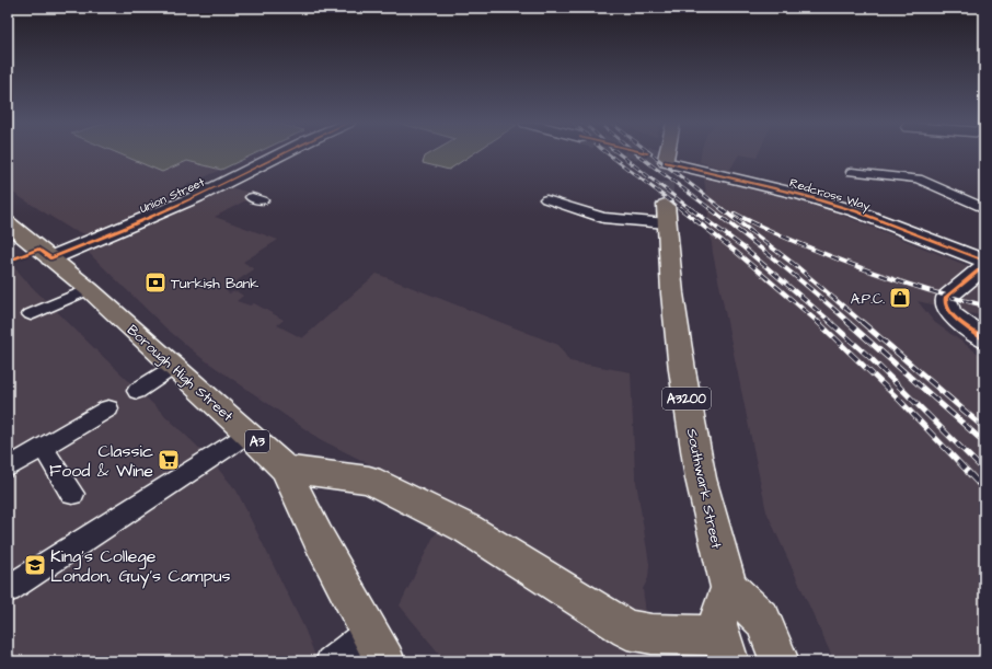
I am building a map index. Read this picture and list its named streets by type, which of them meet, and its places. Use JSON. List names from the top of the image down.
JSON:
{
  "streets": {
    "main road": [
      "Borough High Street",
      "A3200",
      "A3",
      "Southwark Street"
    ],
    "street": ["Redcross Way", "Union Street"]
  },
  "crossings": [
    ["Union Street", "Borough High Street"]
  ],
  "places": {
    "bank": ["Turkish Bank"],
    "shop": ["A.P.C."],
    "supermarket": ["Classic Food & Wine"],
    "school or university": ["King's College London, Guy's Campus"]
  }
}
